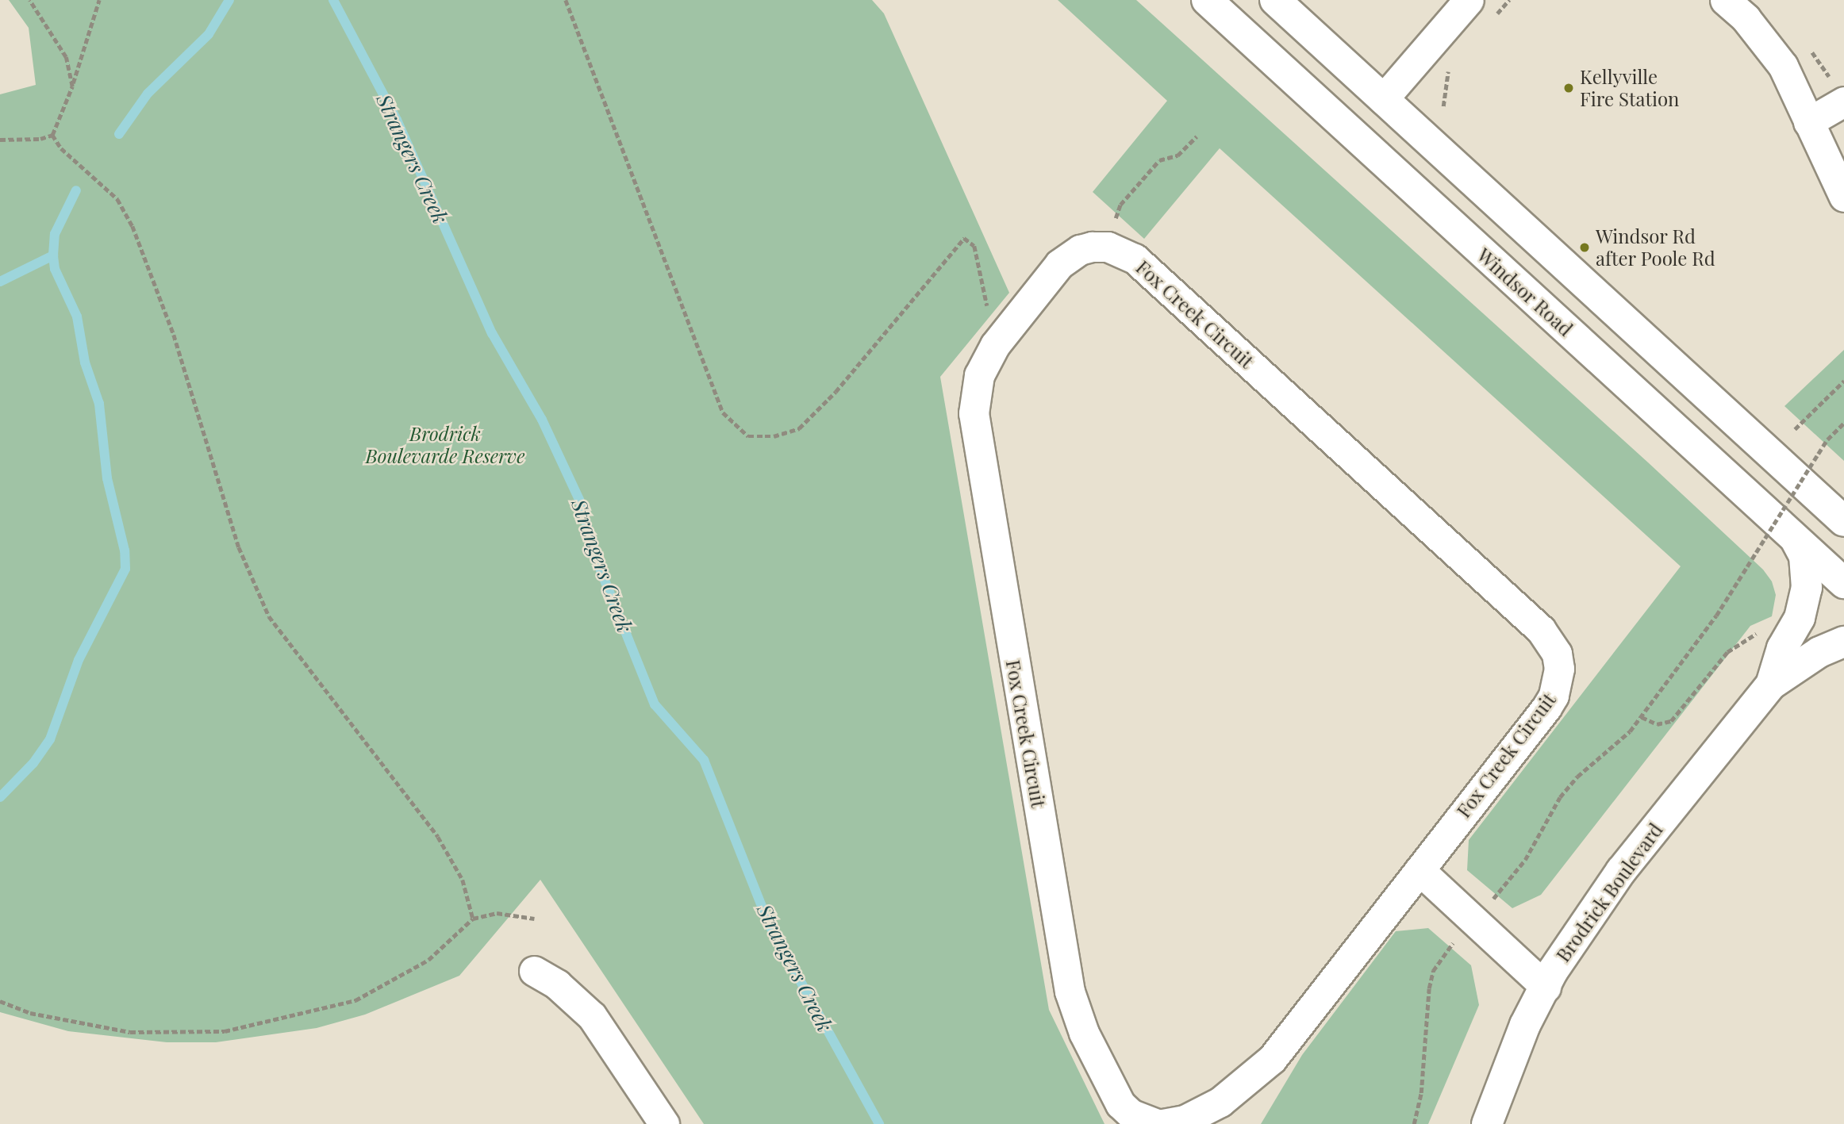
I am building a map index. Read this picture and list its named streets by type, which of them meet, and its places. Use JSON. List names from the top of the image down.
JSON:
{
  "streets": {
    "main road": ["Windsor Road", "Brodrick Boulevard"],
    "street": ["Fox Creek Circuit"]
  },
  "crossings": [
    ["Windsor Road", "Brodrick Boulevard"]
  ],
  "water": ["Strangers Creek"],
  "parks": ["Brodrick Boulevarde Reserve"],
  "places": ["Kellyville Fire Station", "Windsor Rd after Poole Rd"]
}
